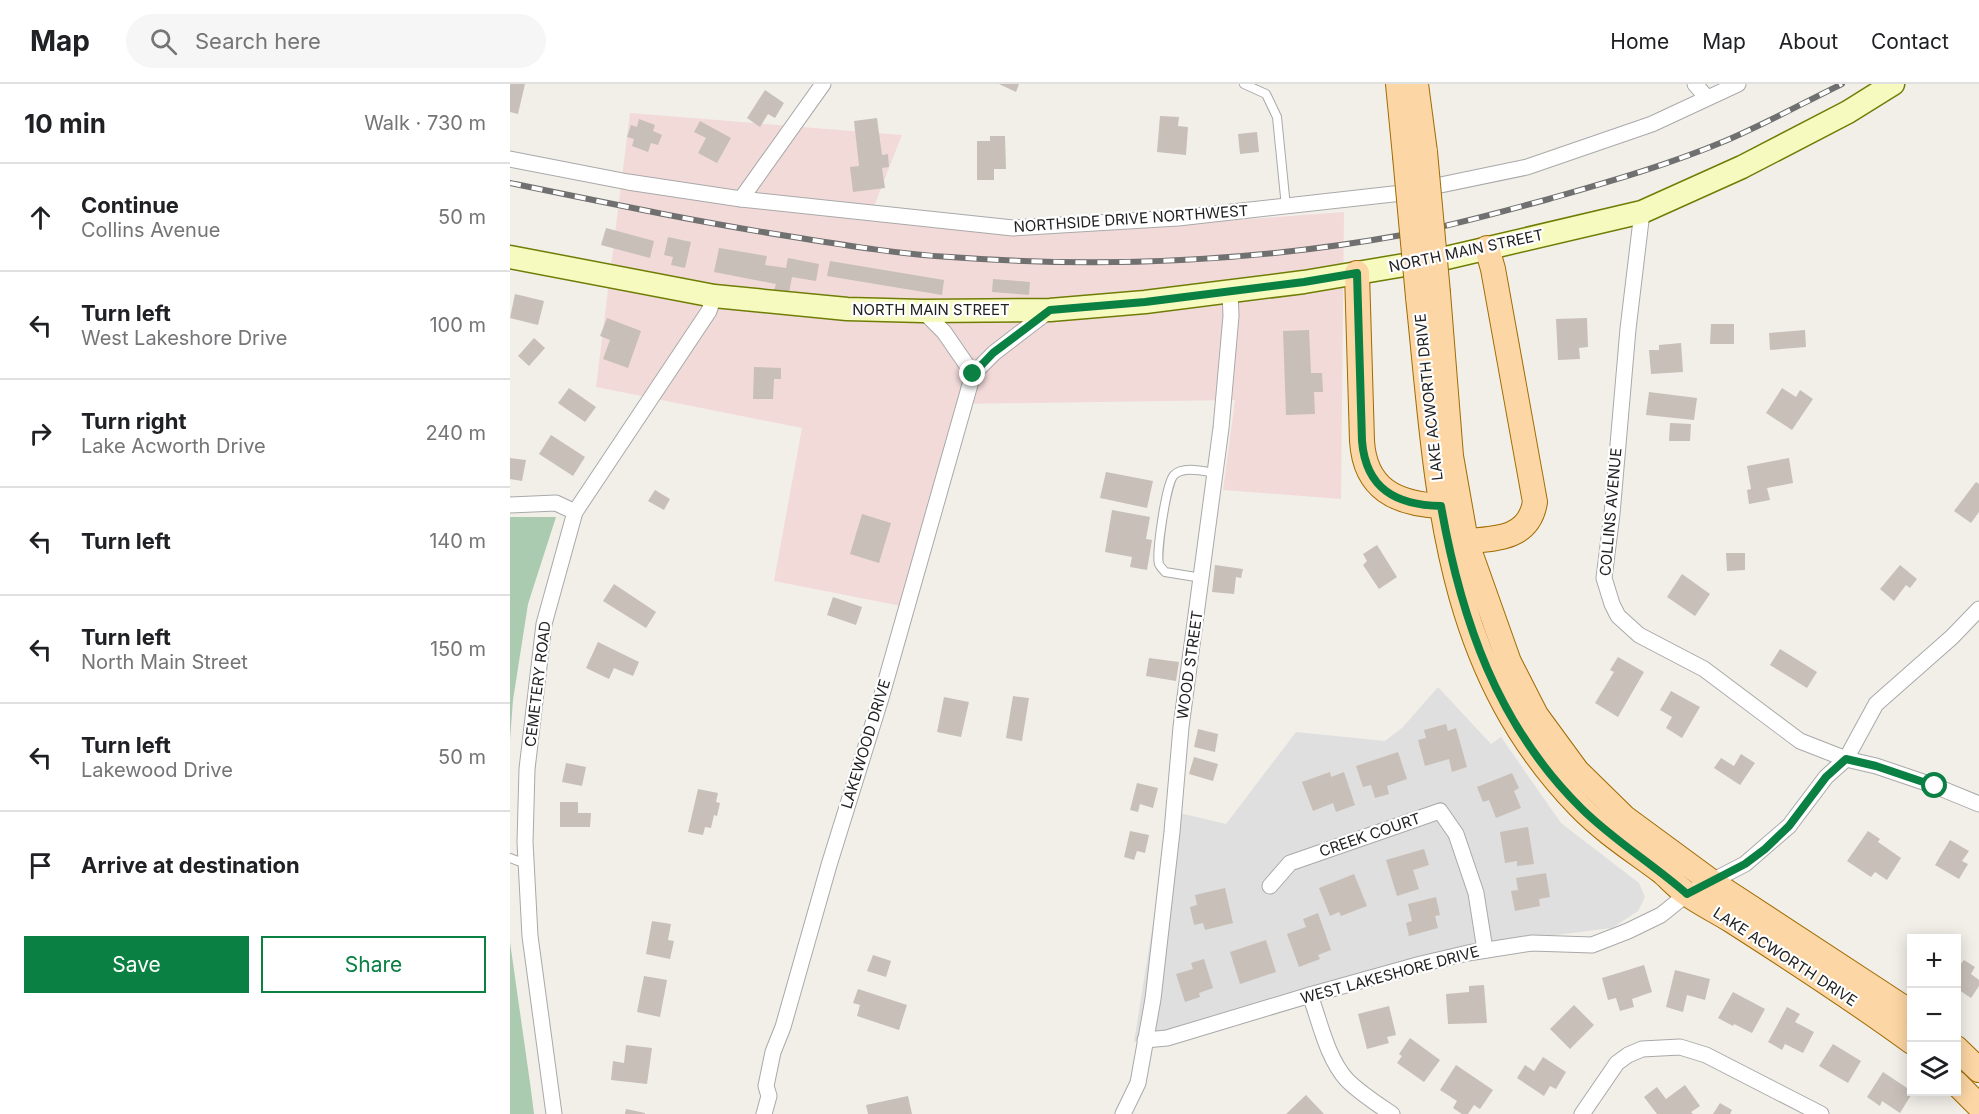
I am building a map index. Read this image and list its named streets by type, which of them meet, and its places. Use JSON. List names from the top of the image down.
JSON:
{
  "streets": {
    "main road": ["NORTH MAIN STREET", "LAKE ACWORTH DRIVE"],
    "street": [
      "NORTHSIDE DRIVE NORTHWEST",
      "COLLINS AVENUE",
      "WOOD STREET",
      "CEMETERY ROAD",
      "LAKEWOOD DRIVE",
      "CREEK COURT",
      "WEST LAKESHORE DRIVE"
    ]
  },
  "crossings": [
    ["NORTH MAIN STREET", "COLLINS AVENUE"],
    ["NORTH MAIN STREET", "WOOD STREET"],
    ["NORTH MAIN STREET", "CEMETERY ROAD"],
    ["NORTH MAIN STREET", "LAKEWOOD DRIVE"],
    ["LAKE ACWORTH DRIVE", "WEST LAKESHORE DRIVE"],
    ["COLLINS AVENUE", "WEST LAKESHORE DRIVE"],
    ["WOOD STREET", "WEST LAKESHORE DRIVE"],
    ["CREEK COURT", "WEST LAKESHORE DRIVE"]
  ],
  "page": {
    "header": "Map",
    "search": "Search here",
    "nav": [
      "Home",
      "Map",
      "About",
      "Contact"
    ],
    "heading": ["10 min", "Walk · 730 m"],
    "list": [
      ["Continue", "Collins Avenue", "50 m"],
      ["Turn left", "West Lakeshore Drive", "100 m"],
      ["Turn right", "Lake Acworth Drive", "240 m"],
      ["Turn left", "140 m"],
      ["Turn left", "North Main Street", "150 m"],
      ["Turn left", "Lakewood Drive", "50 m"],
      "Arrive at destination"
    ],
    "buttons": ["Save", "Share"],
    "map_buttons": ["+", "−"]
  }
}
